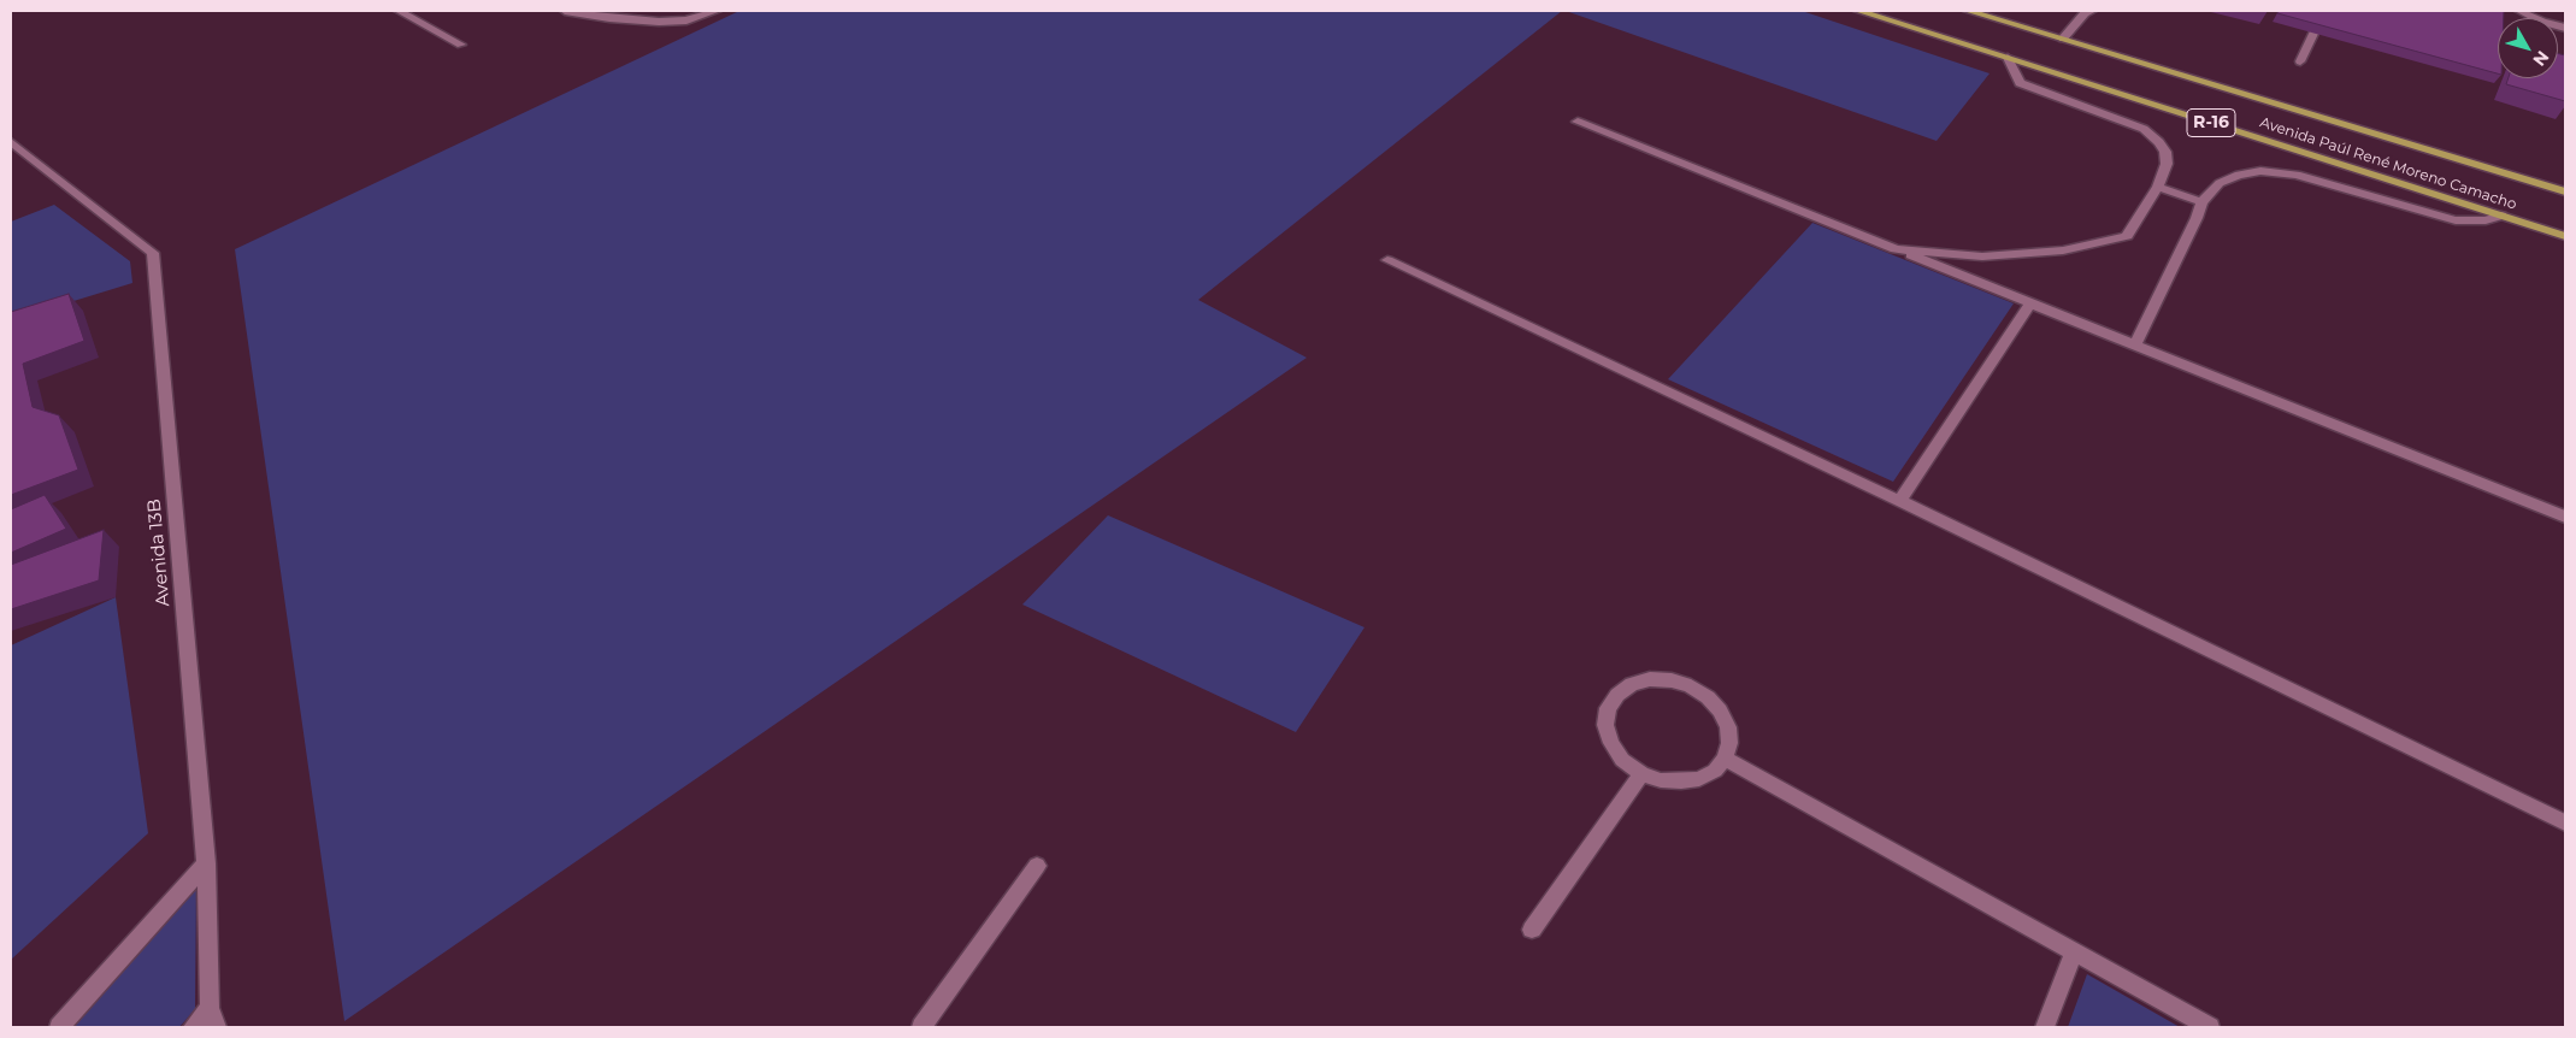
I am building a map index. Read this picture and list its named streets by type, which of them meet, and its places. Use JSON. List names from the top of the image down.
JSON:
{
  "streets": {
    "main road": ["R-16", "Avenida Paúl René Moreno Camacho"],
    "street": ["Avenida 13B"]
  },
  "north": "bottom right"
}
